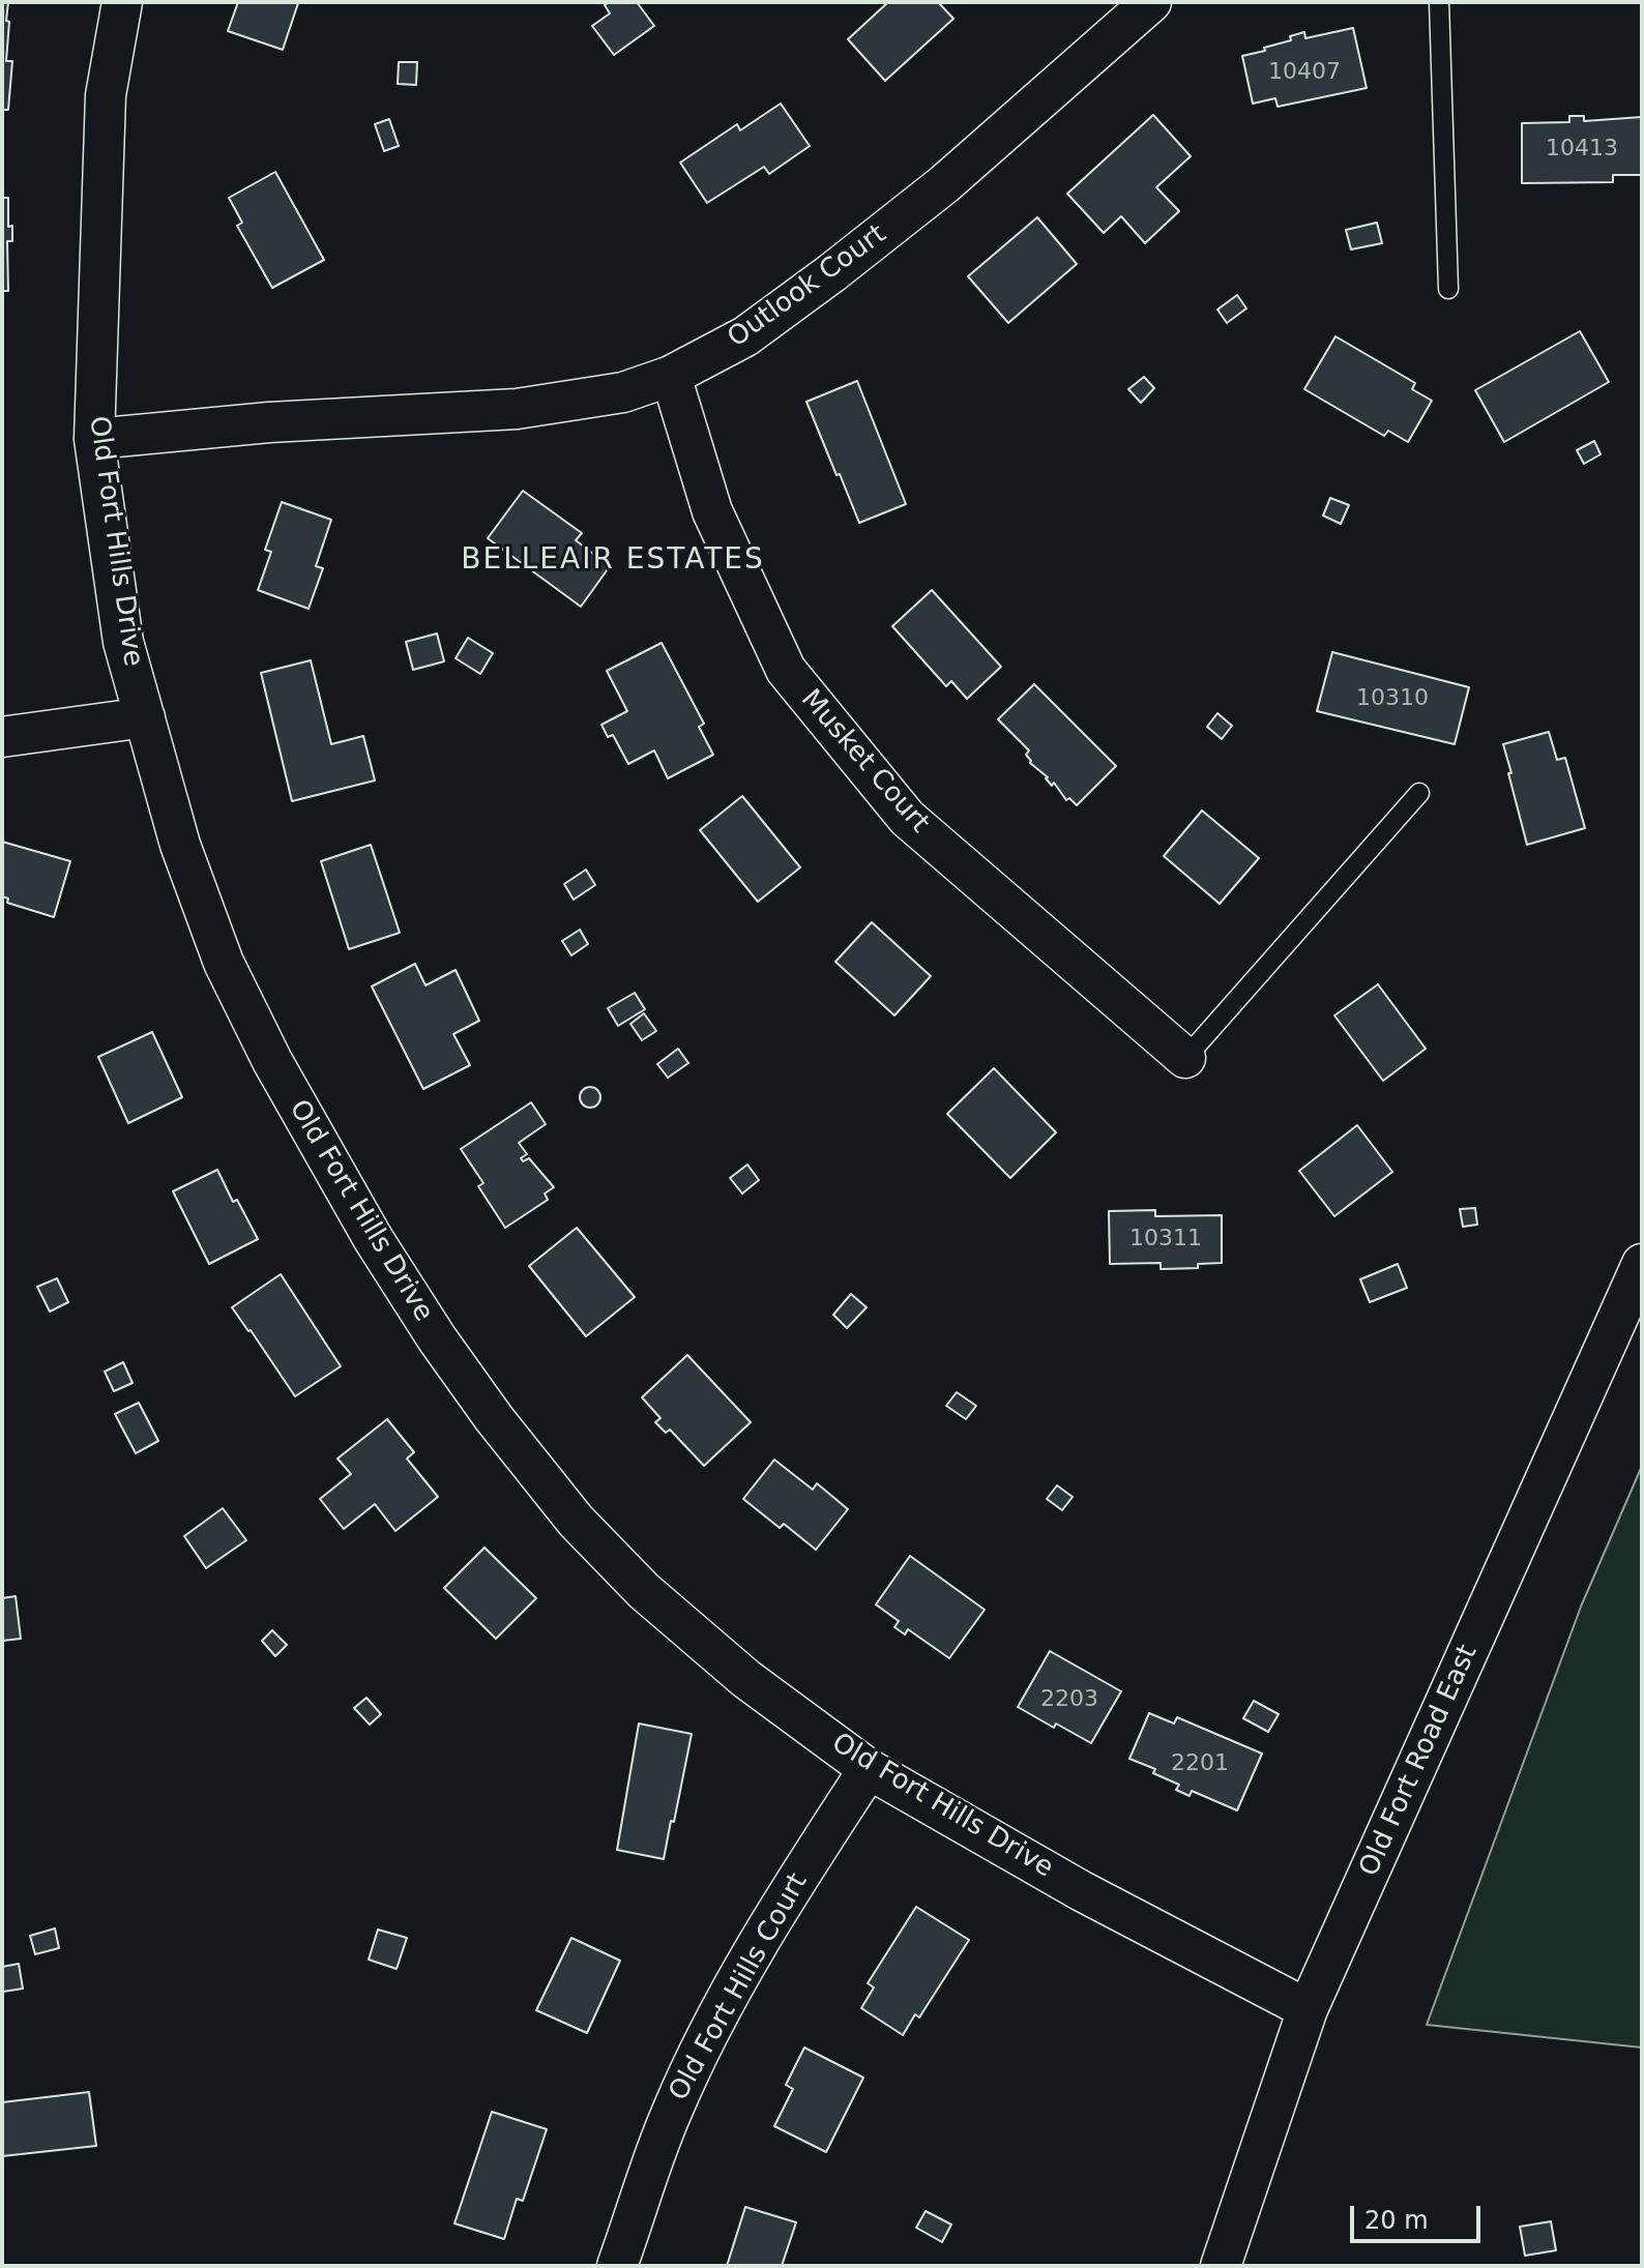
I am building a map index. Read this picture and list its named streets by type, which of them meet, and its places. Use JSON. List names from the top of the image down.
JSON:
{
  "streets": {
    "street": [
      "Outlook Court",
      "Old Fort Hills Drive",
      "Musket Court",
      "Old Fort Road East",
      "Old Fort Hills Court"
    ]
  },
  "crossings": [
    ["Outlook Court", "Old Fort Hills Drive"],
    ["Outlook Court", "Musket Court"],
    ["Old Fort Hills Drive", "Old Fort Road East"],
    ["Old Fort Hills Drive", "Old Fort Hills Court"]
  ],
  "districts": ["BELLEAIR ESTATES"],
  "house_numbers": [
    "10407",
    "10413",
    "10310",
    "10311",
    "2203",
    "2201"
  ],
  "scale_bar": "20 m"
}
